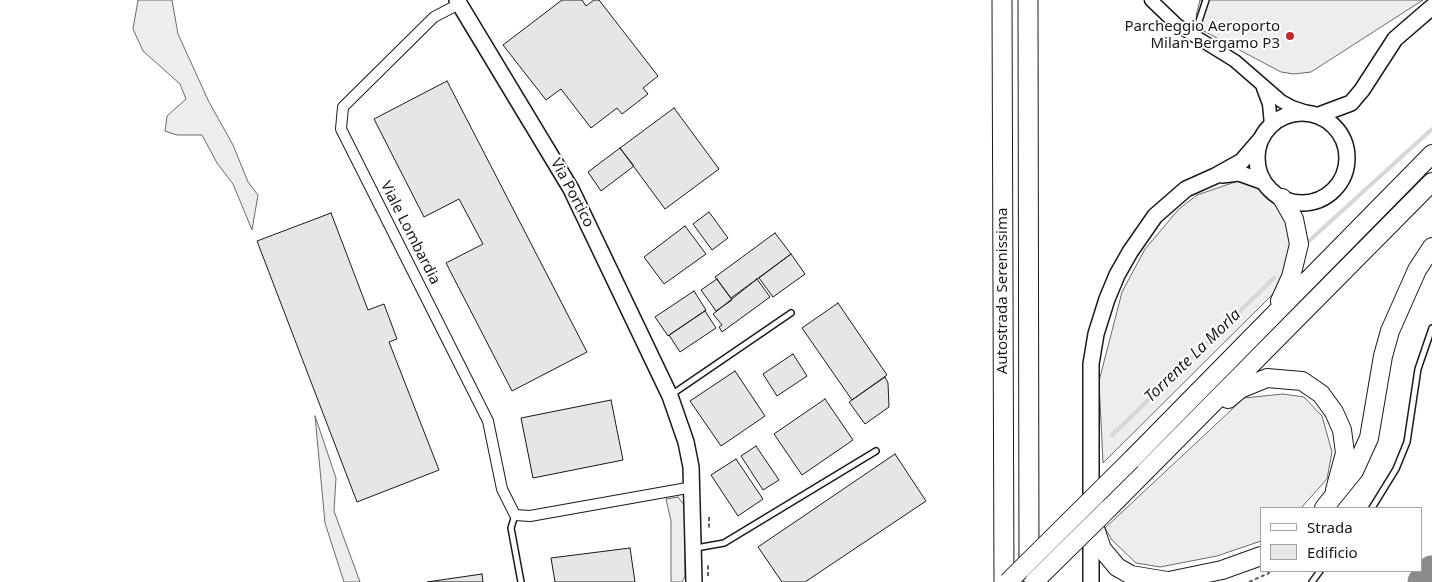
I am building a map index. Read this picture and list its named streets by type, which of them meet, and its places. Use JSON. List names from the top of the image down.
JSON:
{
  "streets": {
    "highway": ["Autostrada Serenissima"],
    "main road": ["Via Portico"],
    "street": ["Viale Lombardia"]
  },
  "crossings": [
    ["Via Portico", "Viale Lombardia"]
  ],
  "water": ["Torrente La Morla"],
  "places": ["Parcheggio Aeroporto Milan Bergamo P3"],
  "legend": ["Strada", "Edificio"]
}
